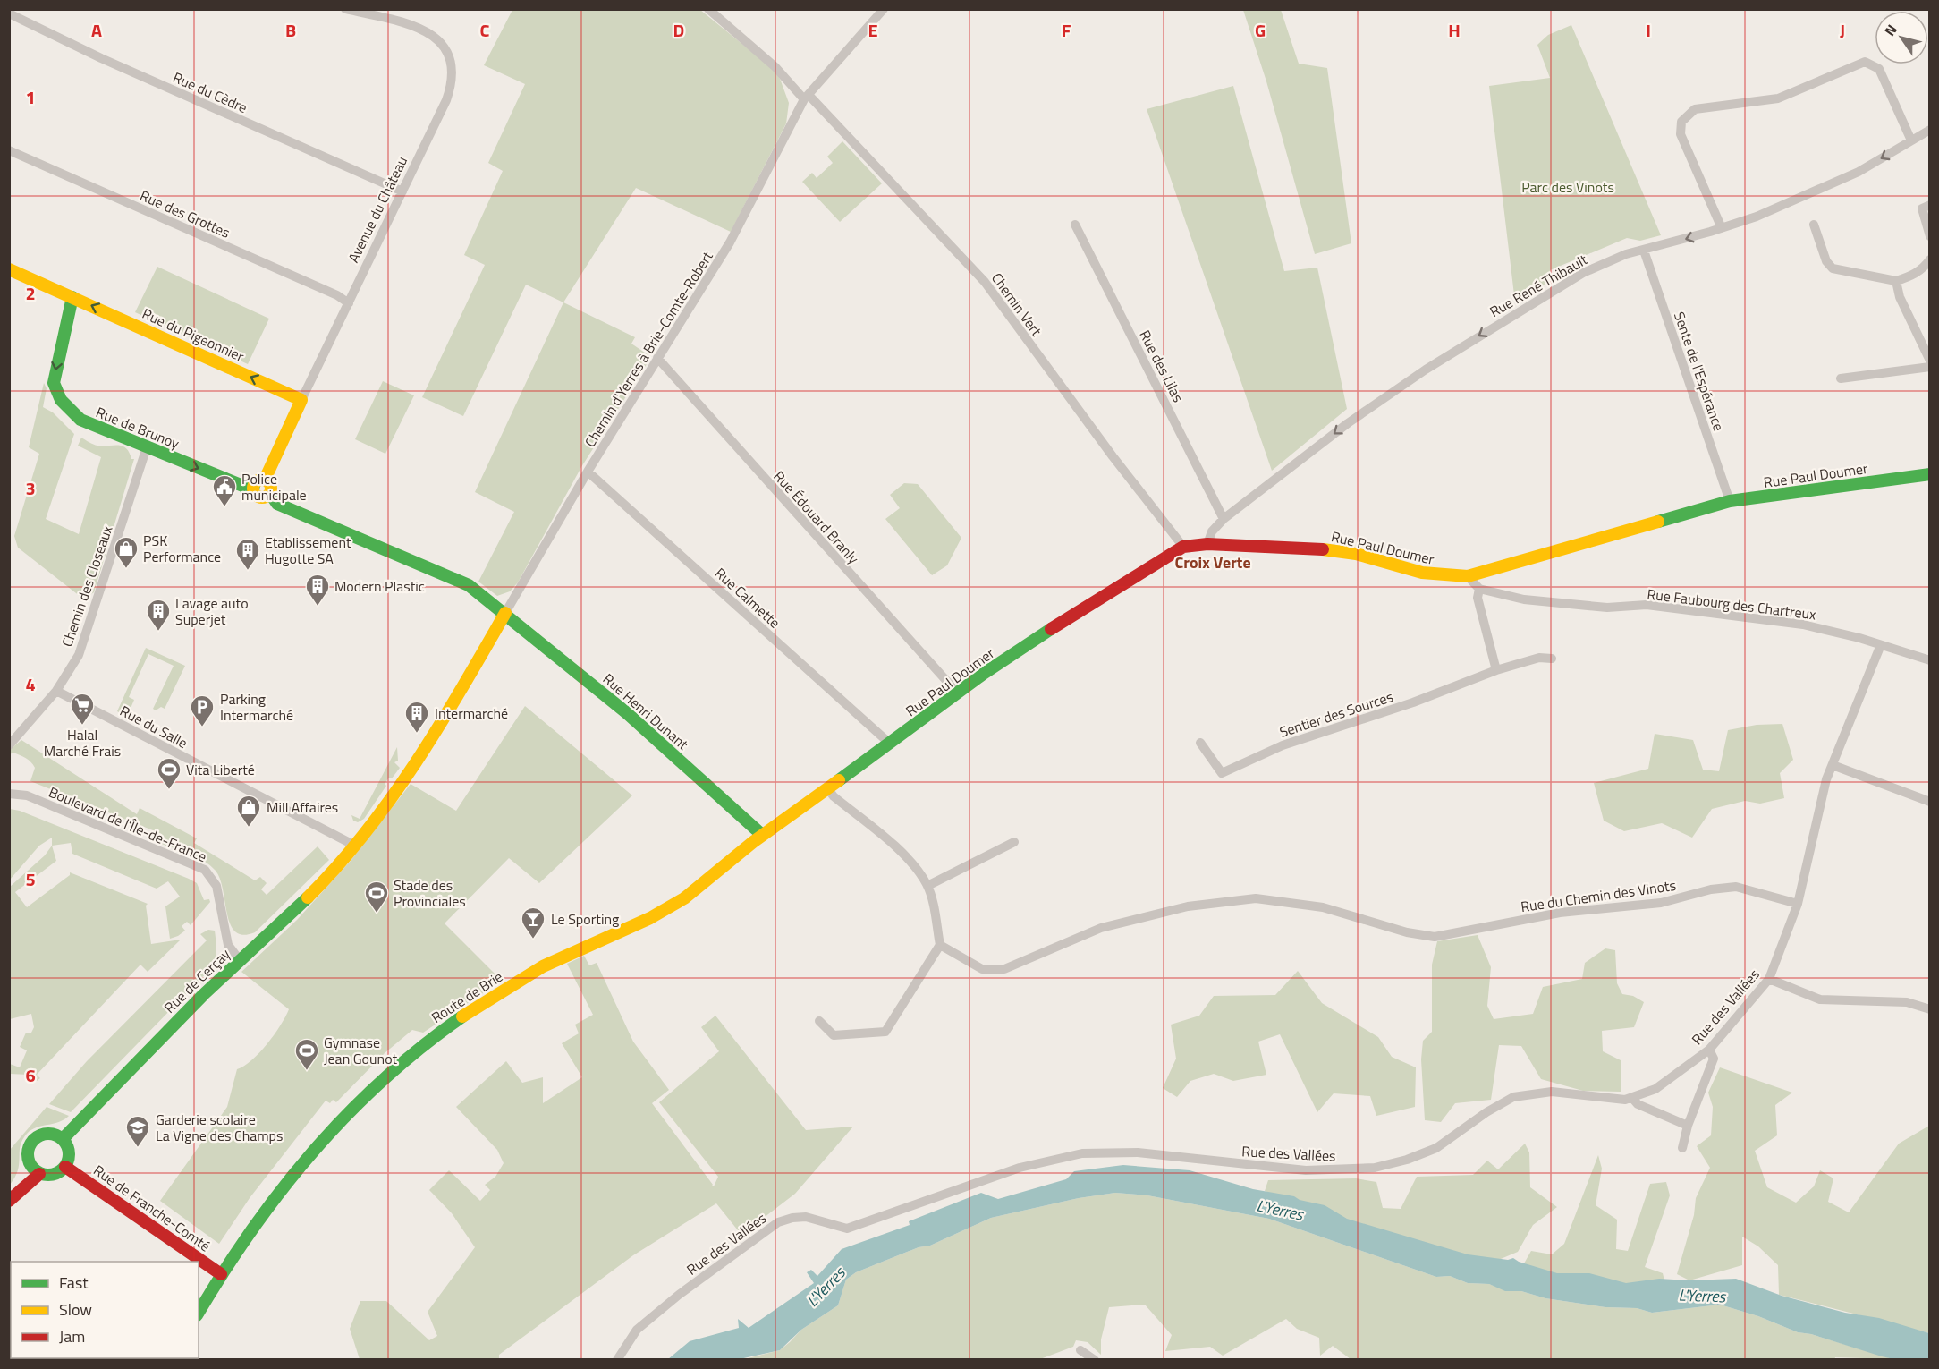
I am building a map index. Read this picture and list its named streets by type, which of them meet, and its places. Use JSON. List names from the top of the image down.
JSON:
{
  "streets": {
    "street": [
      "Rue du Cèdre",
      "Avenue du Château",
      "Rue des Grottes",
      "Rue René Thibault",
      "Chemin Vert",
      "Rue du Pigeonnier",
      "Chemin d'Yerres à Brie-Comte-Robert",
      "Rue des Lilas",
      "Sente de l'Espérance",
      "Rue de Brunoy",
      "Rue Paul Doumer",
      "Rue Édouard Branly",
      "Chemin des Closeaux",
      "Rue Calmette",
      "Rue Faubourg des Chartreux",
      "Rue Henri Dunant",
      "Sentier des Sources",
      "Rue du Salle",
      "Boulevard de l'Île-de-France",
      "Rue du Chemin des Vinots",
      "Rue de Cerçay",
      "Route de Brie",
      "Rue des Vallées",
      "Rue de Franche-Comté"
    ]
  },
  "crossings": [
    ["Rue du Cèdre", "Avenue du Château"],
    ["Avenue du Château", "Rue des Grottes"],
    ["Avenue du Château", "Rue du Pigeonnier"],
    ["Avenue du Château", "Rue de Brunoy"],
    ["Rue René Thibault", "Rue des Lilas"],
    ["Rue René Thibault", "Sente de l'Espérance"],
    ["Rue René Thibault", "Rue Paul Doumer"],
    ["Chemin Vert", "Chemin d'Yerres à Brie-Comte-Robert"],
    ["Chemin Vert", "Rue Paul Doumer"],
    ["Rue du Pigeonnier", "Rue de Brunoy"],
    ["Chemin d'Yerres à Brie-Comte-Robert", "Rue de Brunoy"],
    ["Chemin d'Yerres à Brie-Comte-Robert", "Rue Édouard Branly"],
    ["Chemin d'Yerres à Brie-Comte-Robert", "Rue Calmette"],
    ["Chemin d'Yerres à Brie-Comte-Robert", "Rue Henri Dunant"],
    ["Chemin d'Yerres à Brie-Comte-Robert", "Rue de Cerçay"],
    ["Sente de l'Espérance", "Rue Paul Doumer"],
    ["Rue de Brunoy", "Chemin des Closeaux"],
    ["Rue de Brunoy", "Rue Henri Dunant"],
    ["Rue de Brunoy", "Rue de Cerçay"],
    ["Rue Paul Doumer", "Rue Édouard Branly"],
    ["Rue Paul Doumer", "Rue Calmette"],
    ["Rue Paul Doumer", "Route de Brie"],
    ["Chemin des Closeaux", "Rue du Salle"],
    ["Rue Faubourg des Chartreux", "Rue des Vallées"],
    ["Rue Henri Dunant", "Rue de Cerçay"],
    ["Rue Henri Dunant", "Route de Brie"],
    ["Rue du Salle", "Rue de Cerçay"],
    ["Boulevard de l'Île-de-France", "Rue de Cerçay"],
    ["Rue du Chemin des Vinots", "Rue des Vallées"],
    ["Rue de Cerçay", "Rue de Franche-Comté"],
    ["Route de Brie", "Rue de Franche-Comté"]
  ],
  "one_way": ["Rue René Thibault", "Rue du Pigeonnier", "Rue de Brunoy"],
  "districts": ["Croix Verte"],
  "water": ["L'Yerres"],
  "parks": ["Parc des Vinots"],
  "places": {
    "public building": ["Police municipale"],
    "shop": ["PSK Performance", "Mill Affaires"],
    "building": [
      "Etablissement Hugotte SA",
      "Modern Plastic",
      "Lavage auto Superjet",
      "Intermarché"
    ],
    "supermarket": ["Halal Marché Frais"],
    "parking": ["Parking Intermarché"],
    "sports": ["Vita Liberté", "Stade des Provinciales", "Gymnase Jean Gounot"],
    "bar": ["Le Sporting"],
    "school or university": ["Garderie scolaire La Vigne des Champs"]
  },
  "legend": ["Fast", "Slow", "Jam"],
  "north": "top left",
  "grid": {
    "columns": [
      "A",
      "B",
      "C",
      "D",
      "E",
      "F",
      "G",
      "H",
      "I",
      "J"
    ],
    "rows": [
      "1",
      "2",
      "3",
      "4",
      "5",
      "6"
    ]
  }
}
